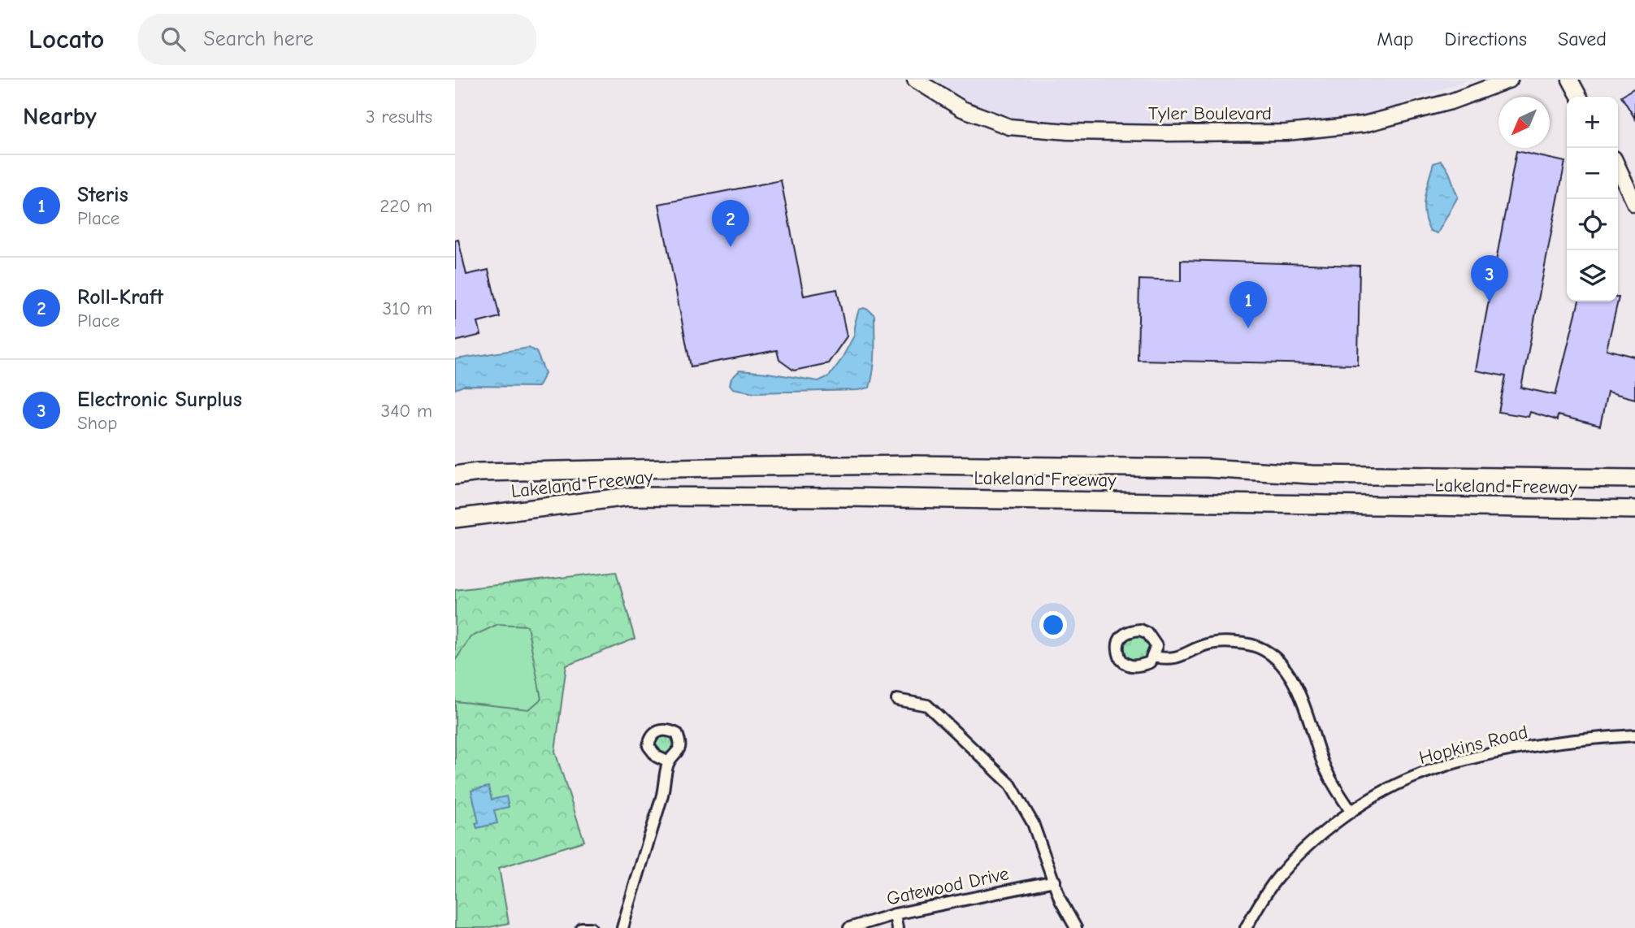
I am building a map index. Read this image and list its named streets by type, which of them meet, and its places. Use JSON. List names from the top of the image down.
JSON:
{
  "streets": {
    "highway": ["Lakeland Freeway"],
    "street": ["Tyler Boulevard", "Hopkins Road", "Gatewood Drive"]
  },
  "north": "bottom left",
  "page": {
    "header": "Locato",
    "search": "Search here",
    "nav": ["Map", "Directions", "Saved"],
    "heading": ["Nearby", "3 results"],
    "map_buttons": ["+", "−"],
    "list": [
      {
        "mark": "1",
        "name": "Steris",
        "note": "Place",
        "value": "220 m"
      },
      {
        "mark": "2",
        "name": "Roll-Kraft",
        "note": "Place",
        "value": "310 m"
      },
      {
        "mark": "3",
        "name": "Electronic Surplus",
        "note": "Shop",
        "value": "340 m"
      }
    ],
    "pins": ["2", "3", "1"]
  }
}
